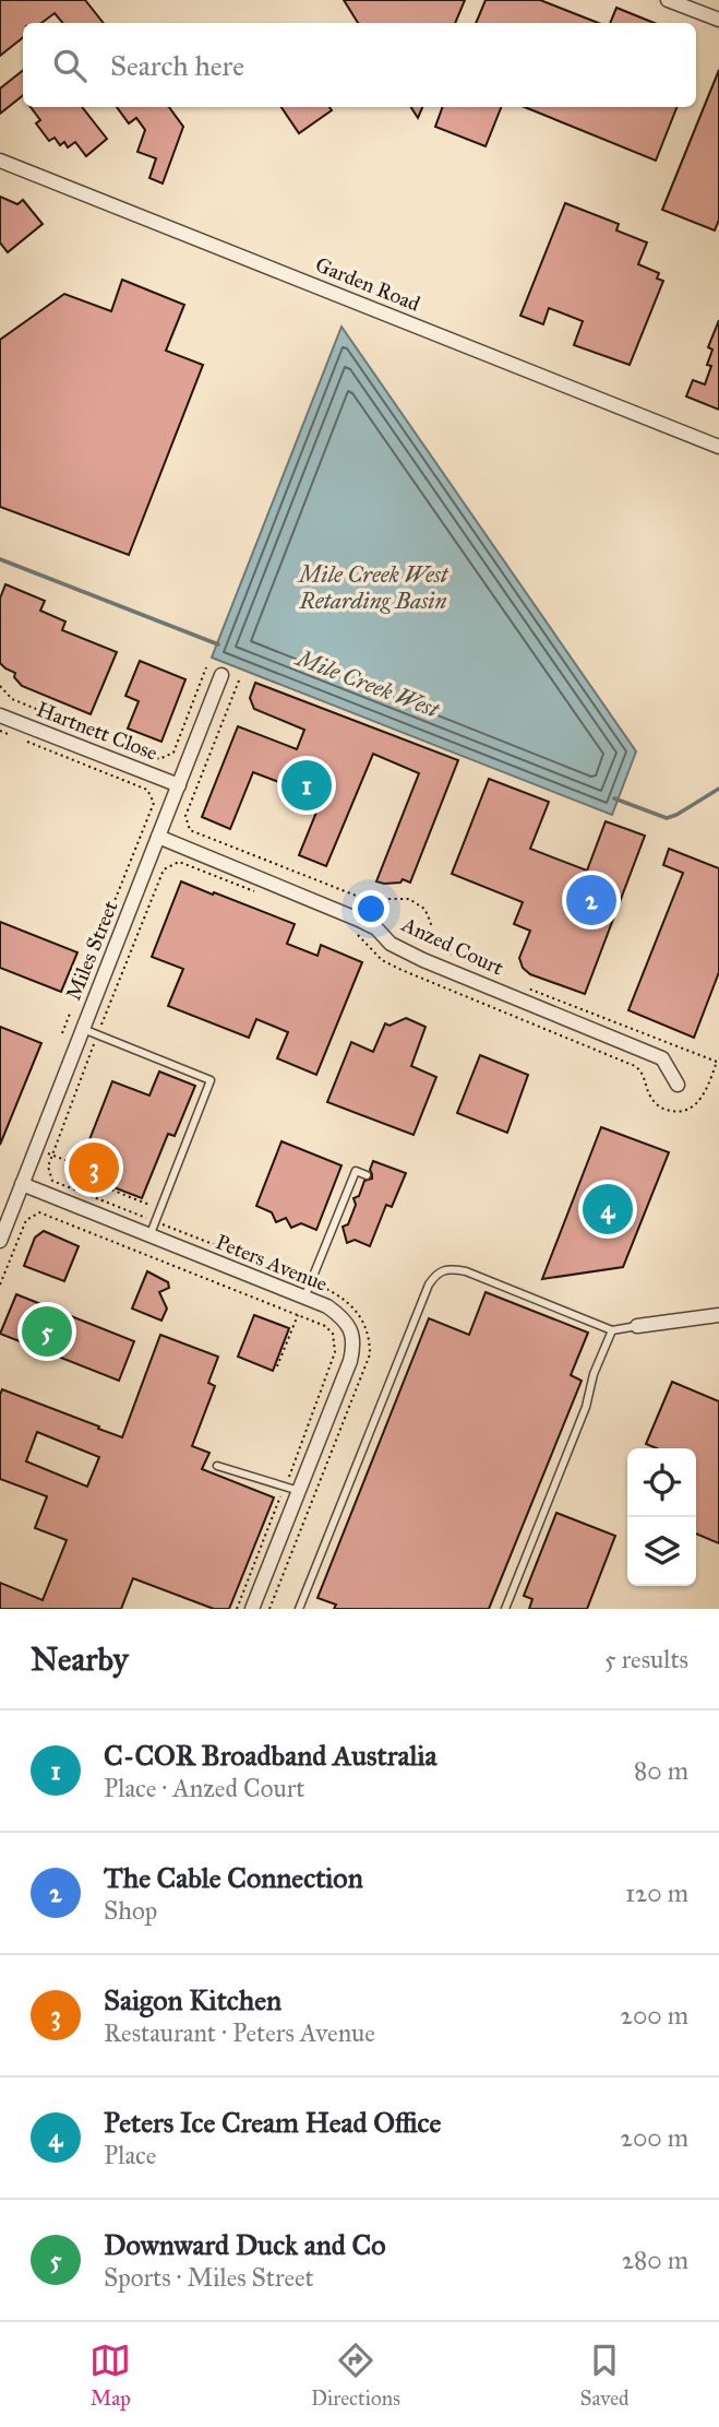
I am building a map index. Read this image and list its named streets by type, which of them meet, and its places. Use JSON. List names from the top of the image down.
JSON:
{
  "streets": {
    "street": [
      "Garden Road",
      "Hartnett Close",
      "Anzed Court",
      "Miles Street",
      "Peters Avenue"
    ]
  },
  "crossings": [
    ["Hartnett Close", "Miles Street"],
    ["Anzed Court", "Miles Street"],
    ["Miles Street", "Peters Avenue"]
  ],
  "water": ["Mile Creek West Retarding Basin", "Mile Creek West"],
  "page": {
    "search": "Search here",
    "pins": [
      "1",
      "2",
      "3",
      "4",
      "5"
    ],
    "heading": ["Nearby", "5 results"],
    "list": [
      {
        "mark": "1",
        "name": "C-COR Broadband Australia",
        "note": "Place · Anzed Court",
        "value": "80 m"
      },
      {
        "mark": "2",
        "name": "The Cable Connection",
        "note": "Shop",
        "value": "120 m"
      },
      {
        "mark": "3",
        "name": "Saigon Kitchen",
        "note": "Restaurant · Peters Avenue",
        "value": "200 m"
      },
      {
        "mark": "4",
        "name": "Peters Ice Cream Head Office",
        "note": "Place",
        "value": "200 m"
      },
      {
        "mark": "5",
        "name": "Downward Duck and Co",
        "note": "Sports · Miles Street",
        "value": "280 m"
      }
    ],
    "nav": ["Map", "Directions", "Saved"]
  }
}
